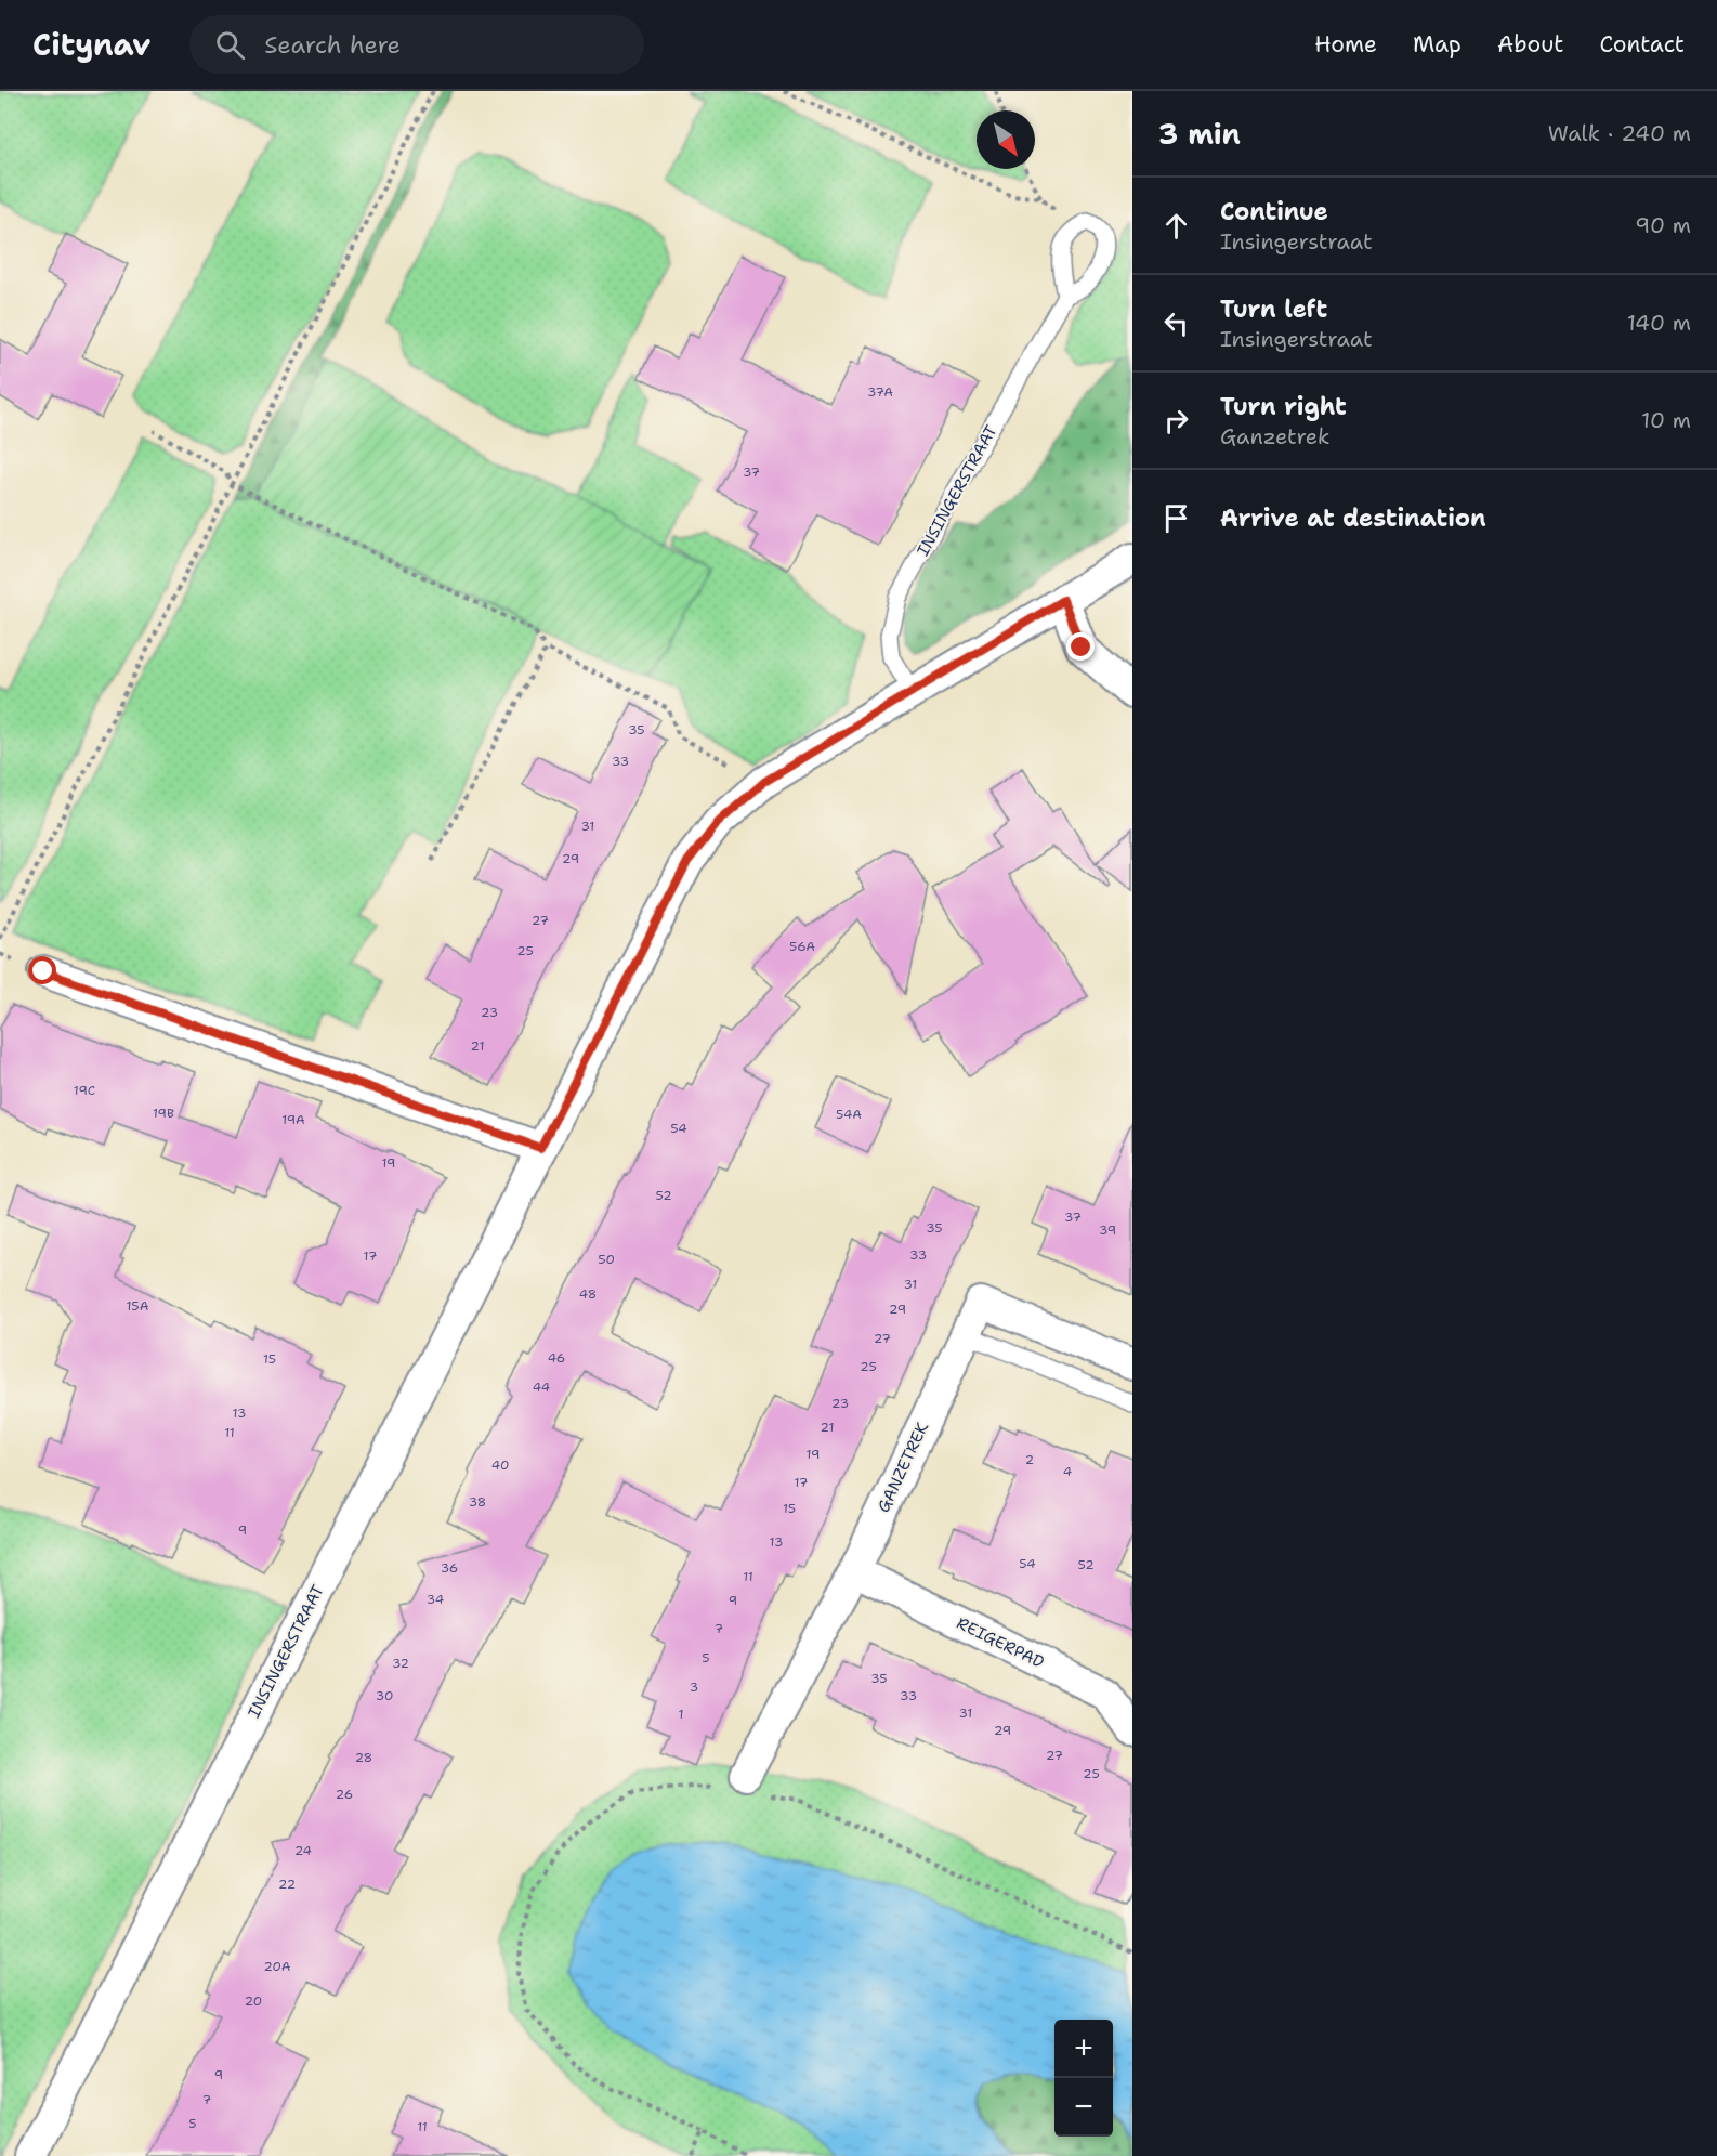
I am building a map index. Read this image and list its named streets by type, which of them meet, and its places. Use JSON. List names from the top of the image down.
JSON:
{
  "streets": {
    "street": ["INSINGERSTRAAT", "GANZETREK", "REIGERPAD"]
  },
  "crossings": [
    ["GANZETREK", "REIGERPAD"]
  ],
  "house_numbers": [
    "37A",
    "37",
    "35",
    "33",
    "31",
    "29",
    "27",
    "56A",
    "25",
    "23",
    "21",
    "19C",
    "19B",
    "54A",
    "19A",
    "54",
    "19",
    "52",
    "37",
    "35",
    "39",
    "33",
    "17",
    "50",
    "31",
    "48",
    "15A",
    "29",
    "27",
    "46",
    "15",
    "25",
    "44",
    "23",
    "13",
    "21",
    "11",
    "19",
    "2",
    "40",
    "4",
    "17",
    "38",
    "15",
    "9",
    "13",
    "54",
    "52",
    "36",
    "11",
    "34",
    "9",
    "7",
    "5",
    "32",
    "35",
    "3",
    "30",
    "33",
    "31",
    "1",
    "29",
    "27",
    "28",
    "25",
    "26",
    "24",
    "22",
    "20A",
    "20",
    "9",
    "7",
    "5",
    "11"
  ],
  "north": "bottom right",
  "page": {
    "header": "Citynav",
    "search": "Search here",
    "nav": [
      "Home",
      "Map",
      "About",
      "Contact"
    ],
    "heading": ["3 min", "Walk · 240 m"],
    "list": [
      ["Continue", "Insingerstraat", "90 m"],
      ["Turn left", "Insingerstraat", "140 m"],
      ["Turn right", "Ganzetrek", "10 m"],
      "Arrive at destination"
    ],
    "map_buttons": ["+", "−"]
  }
}
